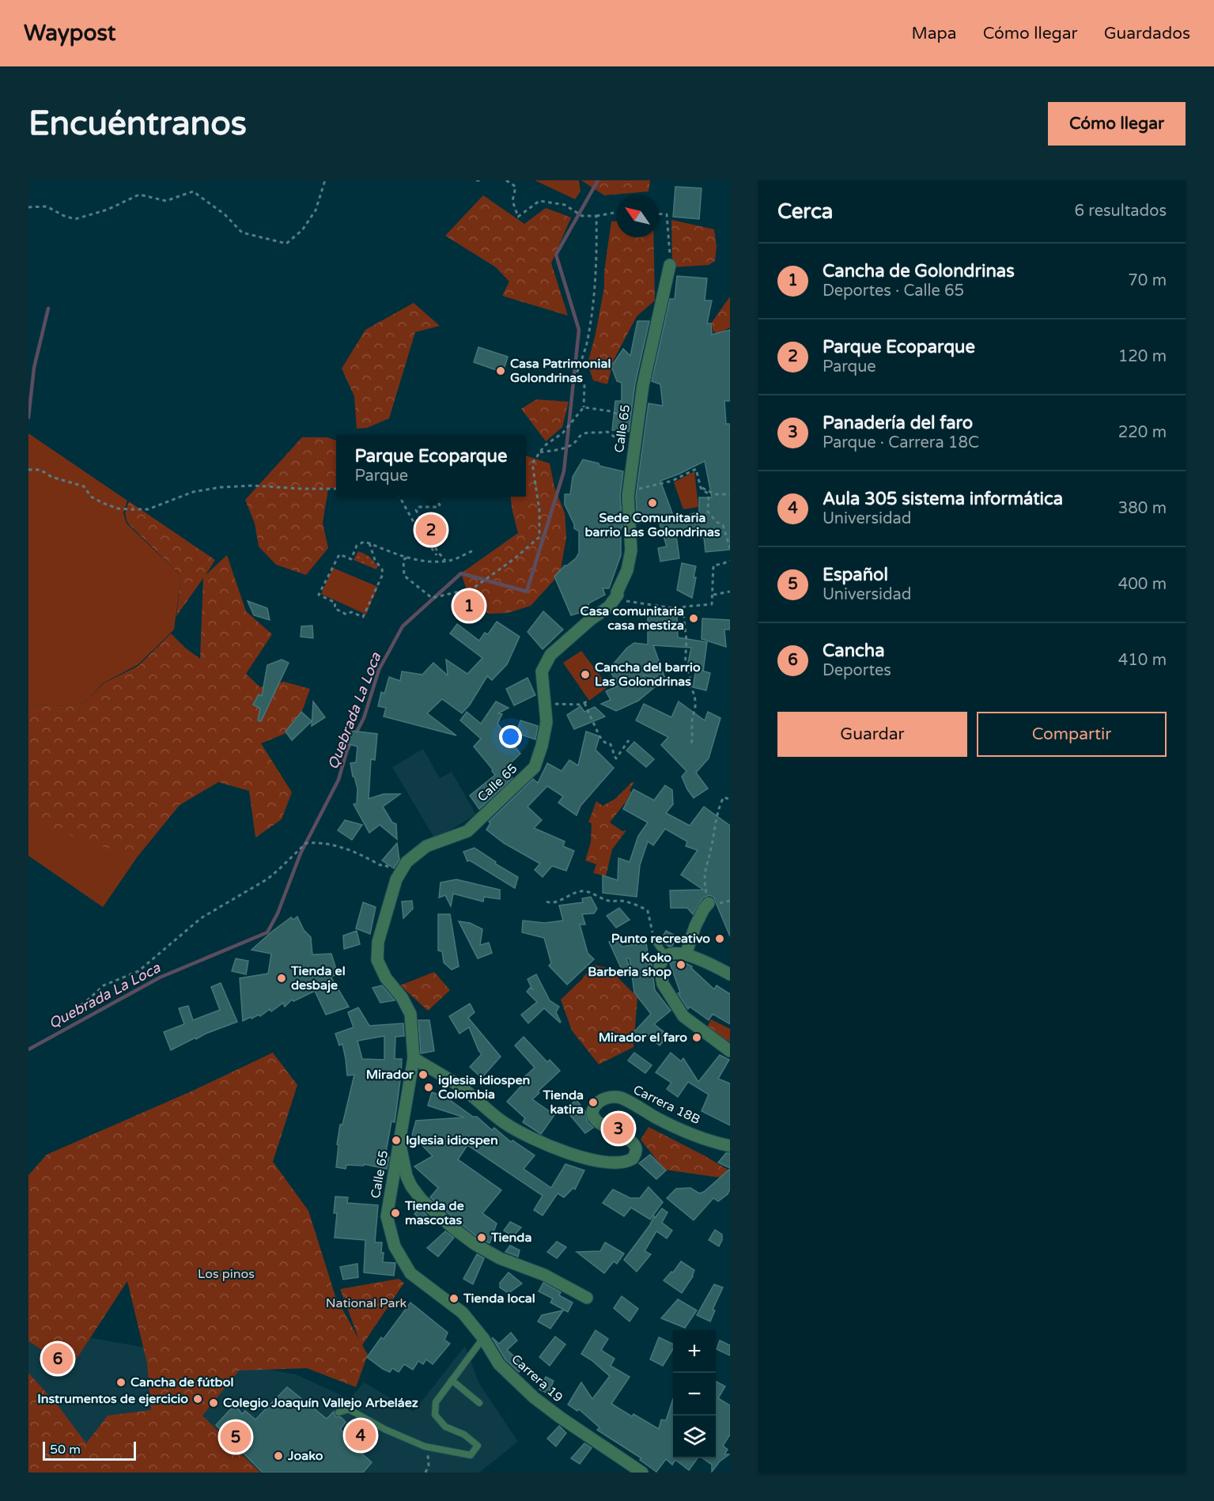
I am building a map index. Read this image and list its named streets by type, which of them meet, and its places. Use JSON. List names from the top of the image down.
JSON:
{
  "streets": {
    "street": ["Calle 65", "Carrera 18B", "Carrera 19"]
  },
  "crossings": [
    ["Calle 65", "Carrera 18B"],
    ["Calle 65", "Carrera 19"]
  ],
  "water": ["Quebrada La Loca"],
  "parks": ["Los pinos", "National Park"],
  "places": [
    "Casa Patrimonial Golondrinas",
    "Sede Comunitaria barrio Las Golondrinas",
    "Casa comunitaria casa mestiza",
    "Cancha del barrio Las Golondrinas",
    "Punto recreativo",
    "Koko Barberia shop",
    "Tienda el desbaje",
    "Mirador el faro",
    "Mirador",
    "iglesia idiospen Colombia",
    "Tienda katira",
    "Iglesia idiospen",
    "Tienda de mascotas",
    "Tienda",
    "Tienda local",
    "Cancha de fútbol",
    "Instrumentos de ejercicio",
    "Colegio Joaquín Vallejo Arbeláez",
    "Joako"
  ],
  "scale_bar": "50 m",
  "north": "top left",
  "page": {
    "header": "Waypost",
    "nav": ["Mapa", "Cómo llegar", "Guardados"],
    "buttons": [
      "Cómo llegar",
      ["Guardar", "Compartir"]
    ],
    "title": "Encuéntranos",
    "heading": ["Cerca", "6 resultados"],
    "list": [
      {
        "mark": "1",
        "name": "Cancha de Golondrinas",
        "note": "Deportes · Calle 65",
        "value": "70 m"
      },
      {
        "mark": "2",
        "name": "Parque Ecoparque",
        "note": "Parque",
        "value": "120 m"
      },
      {
        "mark": "3",
        "name": "Panadería del faro",
        "note": "Parque · Carrera 18C",
        "value": "220 m"
      },
      {
        "mark": "4",
        "name": "Aula 305 sistema informática",
        "note": "Universidad",
        "value": "380 m"
      },
      {
        "mark": "5",
        "name": "Español",
        "note": "Universidad",
        "value": "400 m"
      },
      {
        "mark": "6",
        "name": "Cancha",
        "note": "Deportes",
        "value": "410 m"
      }
    ],
    "popup": ["Parque Ecoparque", "Parque"],
    "pins": [
      "2",
      "1",
      "3",
      "6",
      "4",
      "5"
    ],
    "map_buttons": ["+", "−"],
    "scale": "50 m"
  }
}
